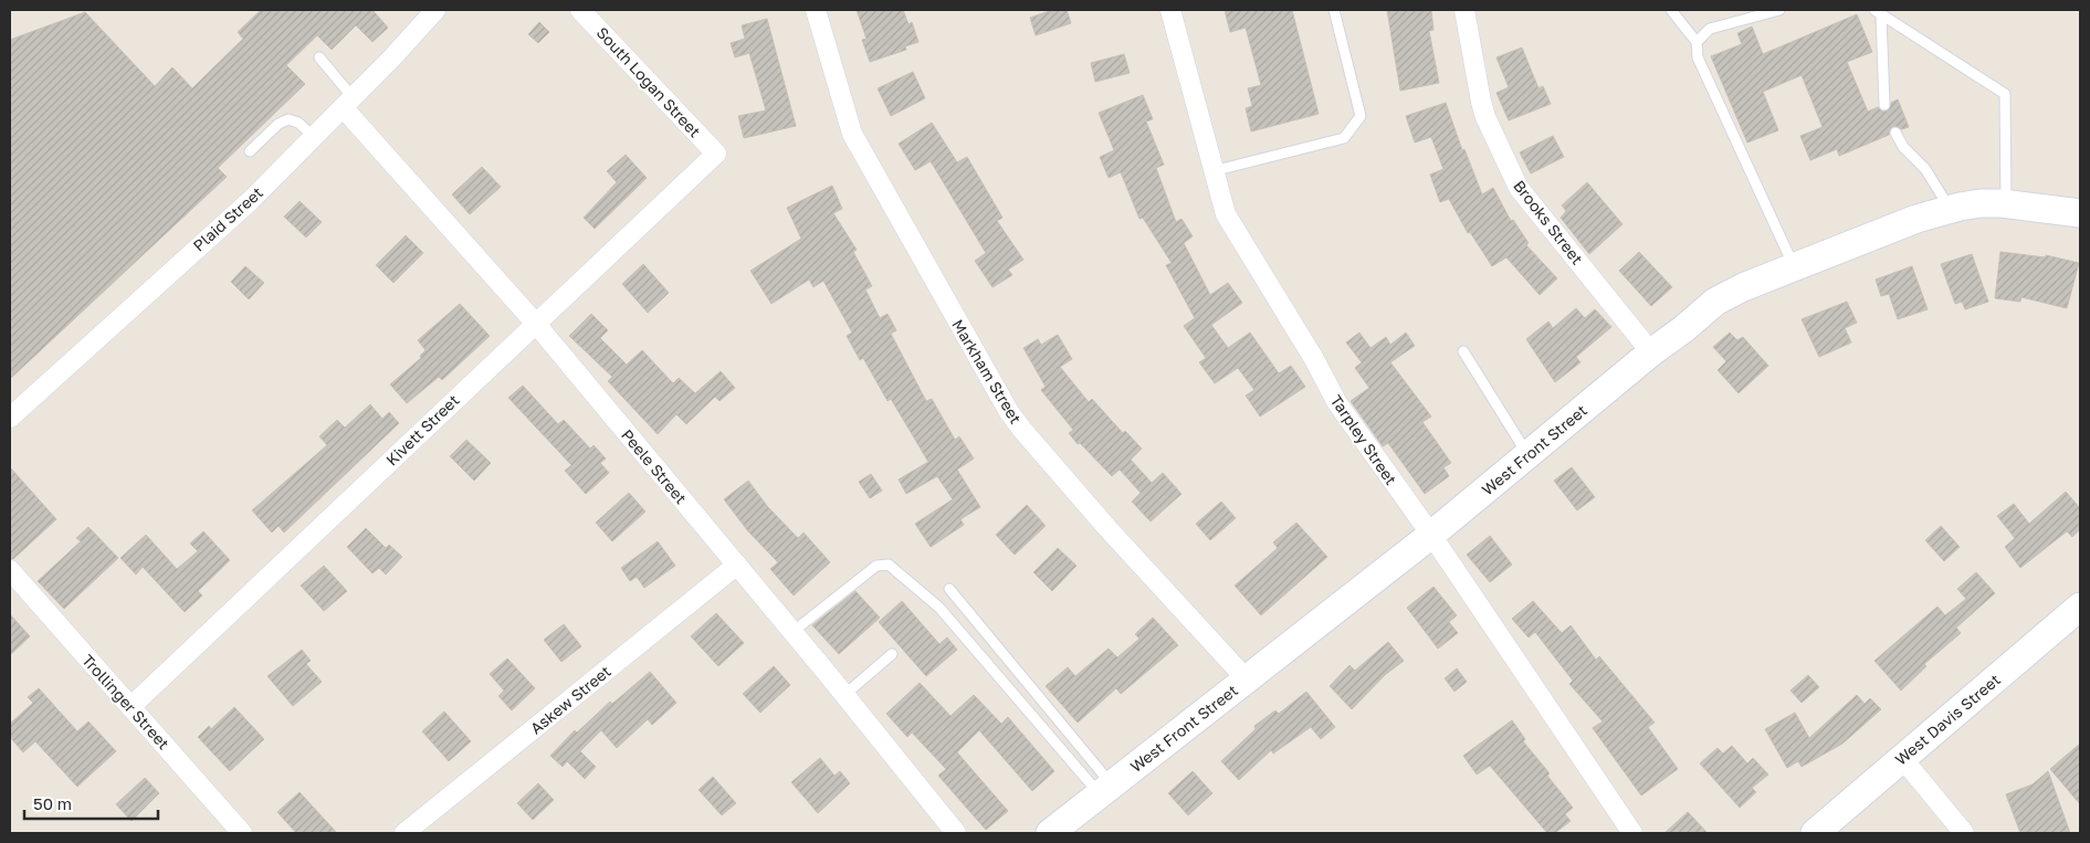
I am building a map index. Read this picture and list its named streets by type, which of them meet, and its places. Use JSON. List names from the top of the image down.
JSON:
{
  "streets": {
    "street": [
      "South Logan Street",
      "Plaid Street",
      "Brooks Street",
      "Markham Street",
      "Kivett Street",
      "Tarpley Street",
      "West Front Street",
      "Peele Street",
      "Askew Street",
      "Trollinger Street",
      "West Davis Street"
    ]
  },
  "crossings": [
    ["South Logan Street", "Kivett Street"],
    ["Plaid Street", "Peele Street"],
    ["Brooks Street", "West Front Street"],
    ["Markham Street", "West Front Street"],
    ["Kivett Street", "Peele Street"],
    ["Kivett Street", "Trollinger Street"],
    ["Tarpley Street", "West Front Street"],
    ["Peele Street", "Askew Street"]
  ],
  "scale_bar": "50 m"
}
